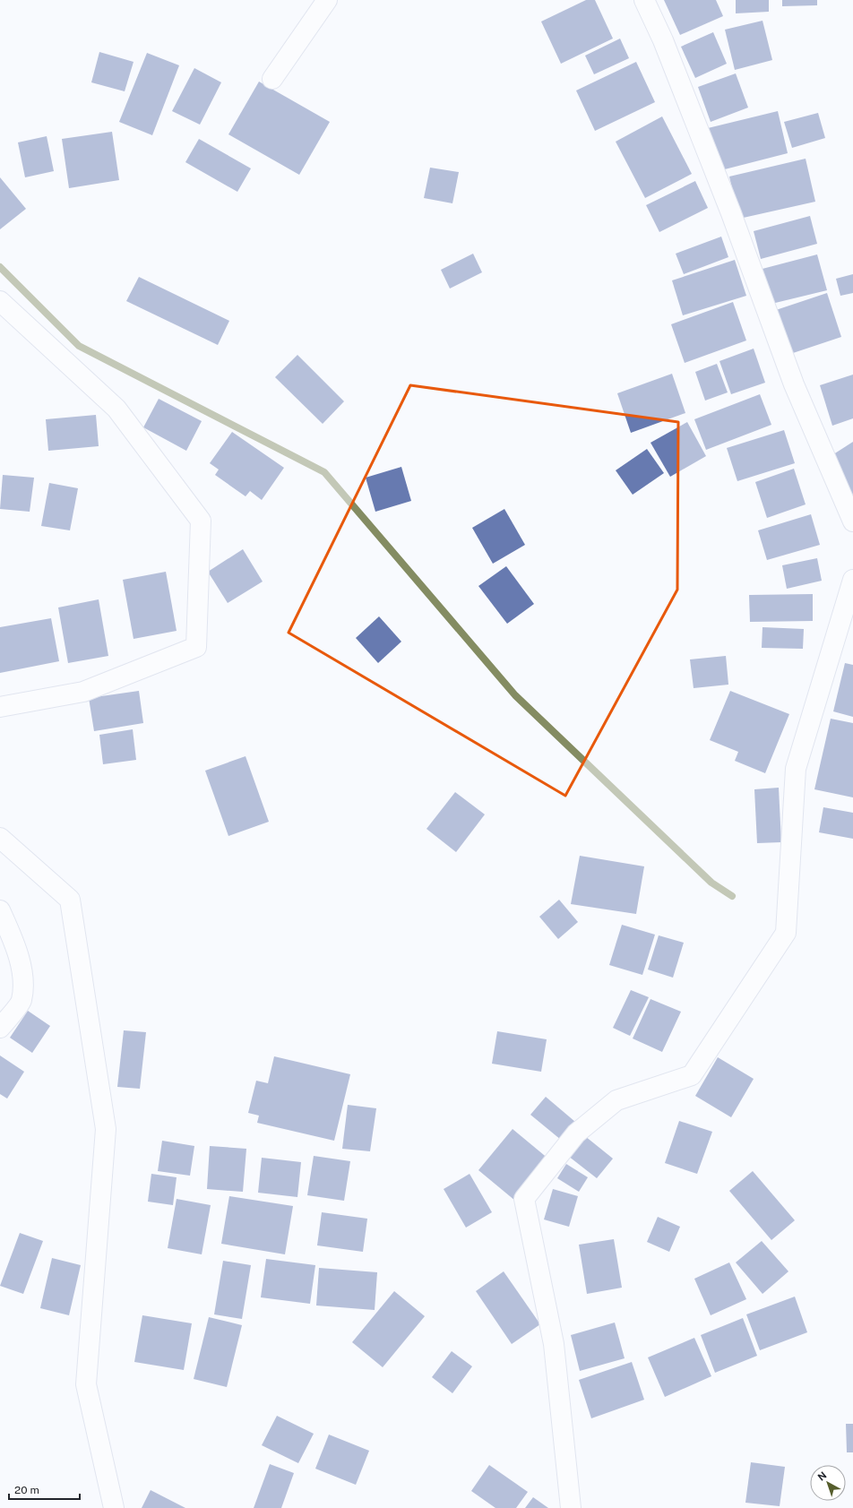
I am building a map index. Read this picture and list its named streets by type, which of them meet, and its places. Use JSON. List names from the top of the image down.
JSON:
{
  "scale_bar": "20 m",
  "north": "top left"
}
